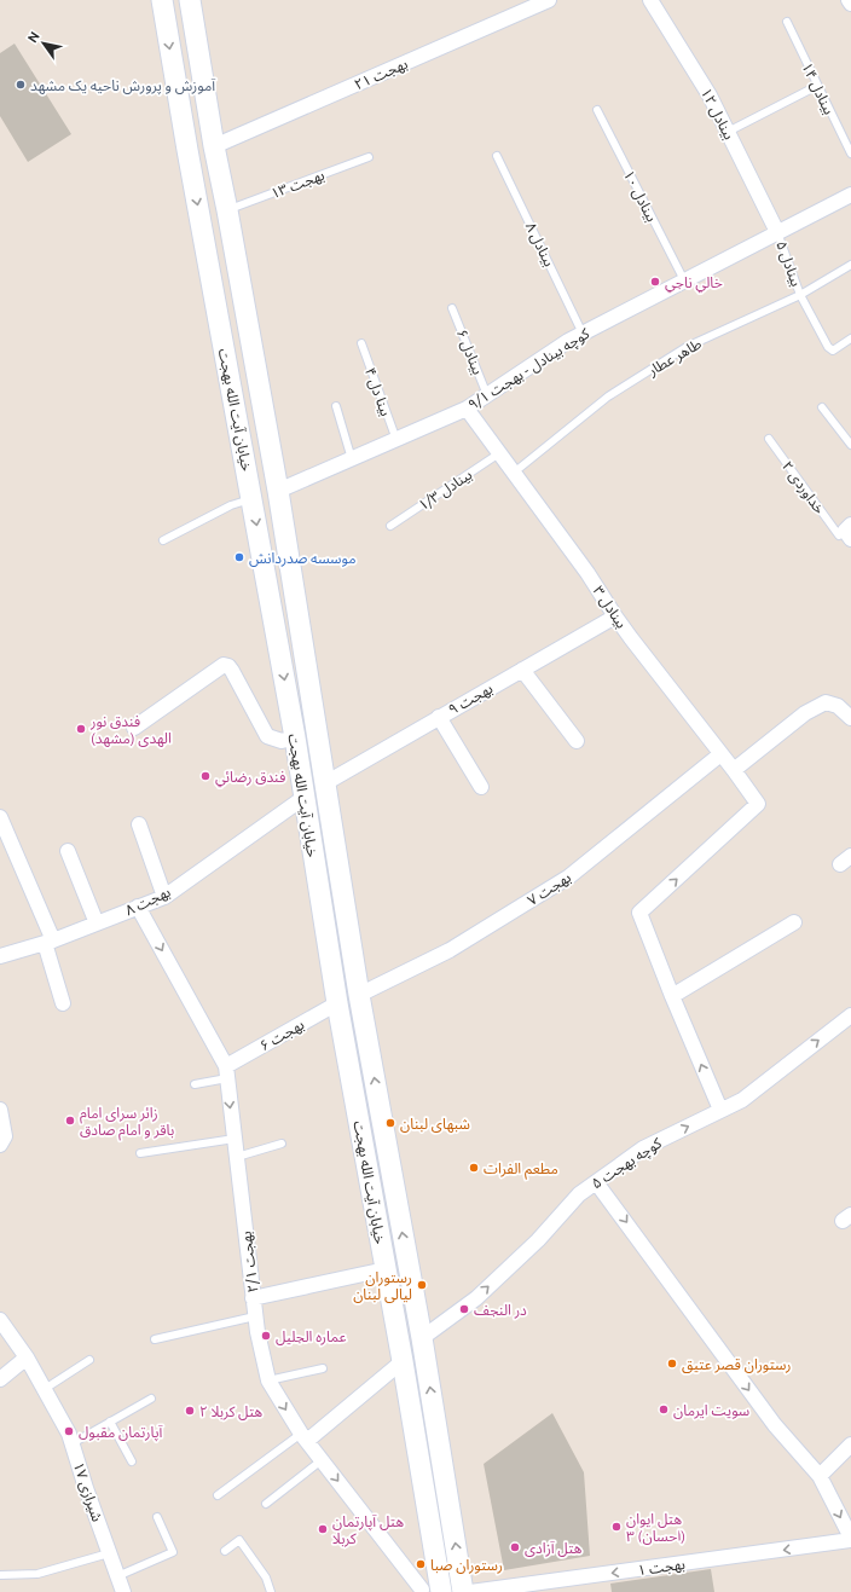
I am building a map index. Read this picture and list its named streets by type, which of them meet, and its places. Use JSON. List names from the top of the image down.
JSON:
{
  "streets": {
    "main road": ["خیابان آیت الله بهجت"],
    "street": [
      "بهجت ۲۱",
      "بینادل ۱۲",
      "کوچه بینادل - بهجت ۹/۱",
      "بینادل ۳",
      "بهجت ۹",
      "بهجت ۷",
      "بهجت ۸",
      "بهجت ۶",
      "کوچه بهجت ۵",
      "بهجت ۲/۱",
      "شیرازی ۱۷",
      "بهجت ۱"
    ],
    "lane": [
      "بینادل ۱۴",
      "بهجت ۱۳",
      "بینادل ۱۰",
      "بینادل ۸",
      "بینادل ۵",
      "بینادل ۶",
      "طاهر عطار",
      "بینا دل ۴",
      "خداوردی ۲",
      "بینادل ۱/۳"
    ]
  },
  "crossings": [
    ["بهجت ۲۱", "خیابان آیت الله بهجت"],
    ["بینادل ۱۲", "بینادل ۵"],
    ["بینادل ۱۲", "کوچه بینادل - بهجت ۹/۱"],
    ["بهجت ۱۳", "خیابان آیت الله بهجت"],
    ["بینادل ۱۰", "کوچه بینادل - بهجت ۹/۱"],
    ["بینادل ۸", "کوچه بینادل - بهجت ۹/۱"],
    ["بینادل ۵", "طاهر عطار"],
    ["بینادل ۵", "کوچه بینادل - بهجت ۹/۱"],
    ["بینادل ۶", "کوچه بینادل - بهجت ۹/۱"],
    ["طاهر عطار", "بینادل ۳"],
    ["کوچه بینادل - بهجت ۹/۱", "بینا دل ۴"],
    ["کوچه بینادل - بهجت ۹/۱", "خیابان آیت الله بهجت"],
    ["کوچه بینادل - بهجت ۹/۱", "بینادل ۳"],
    ["خیابان آیت الله بهجت", "بهجت ۹"],
    ["خیابان آیت الله بهجت", "بهجت ۷"],
    ["خیابان آیت الله بهجت", "بهجت ۸"],
    ["خیابان آیت الله بهجت", "بهجت ۶"],
    ["خیابان آیت الله بهجت", "کوچه بهجت ۵"],
    ["خیابان آیت الله بهجت", "بهجت ۲/۱"],
    ["بینادل ۱/۳", "بینادل ۳"],
    ["بینادل ۳", "بهجت ۹"],
    ["بینادل ۳", "بهجت ۷"],
    ["بهجت ۸", "بهجت ۲/۱"],
    ["بهجت ۶", "بهجت ۲/۱"]
  ],
  "one_way": ["کوچه بهجت ۵", "بهجت ۲/۱", "بهجت ۱"],
  "places": [
    "آموزش و پرورش ناحیه یک مشهد",
    "خالي ناجي",
    "موسسه صدردانش",
    "فندق نور الهدى (مشهد)",
    "فندق رضائي",
    "زائر سرای امام باقر و امام صادق",
    "شبهای لبنان",
    "مطعم الفرات",
    "رستوران لیالی لبنان",
    "در النجف",
    "عماره الجلیل",
    "رستوران قصر عتیق",
    "سویت ایرمان",
    "هتل کربلا ۲",
    "آپارتمان مقبول",
    "هتل ایوان ۳ (احسان)",
    "هتل آپارتمان کربلا",
    "هتل آزادی",
    "رستوران صبا"
  ],
  "north": "top left"
}
